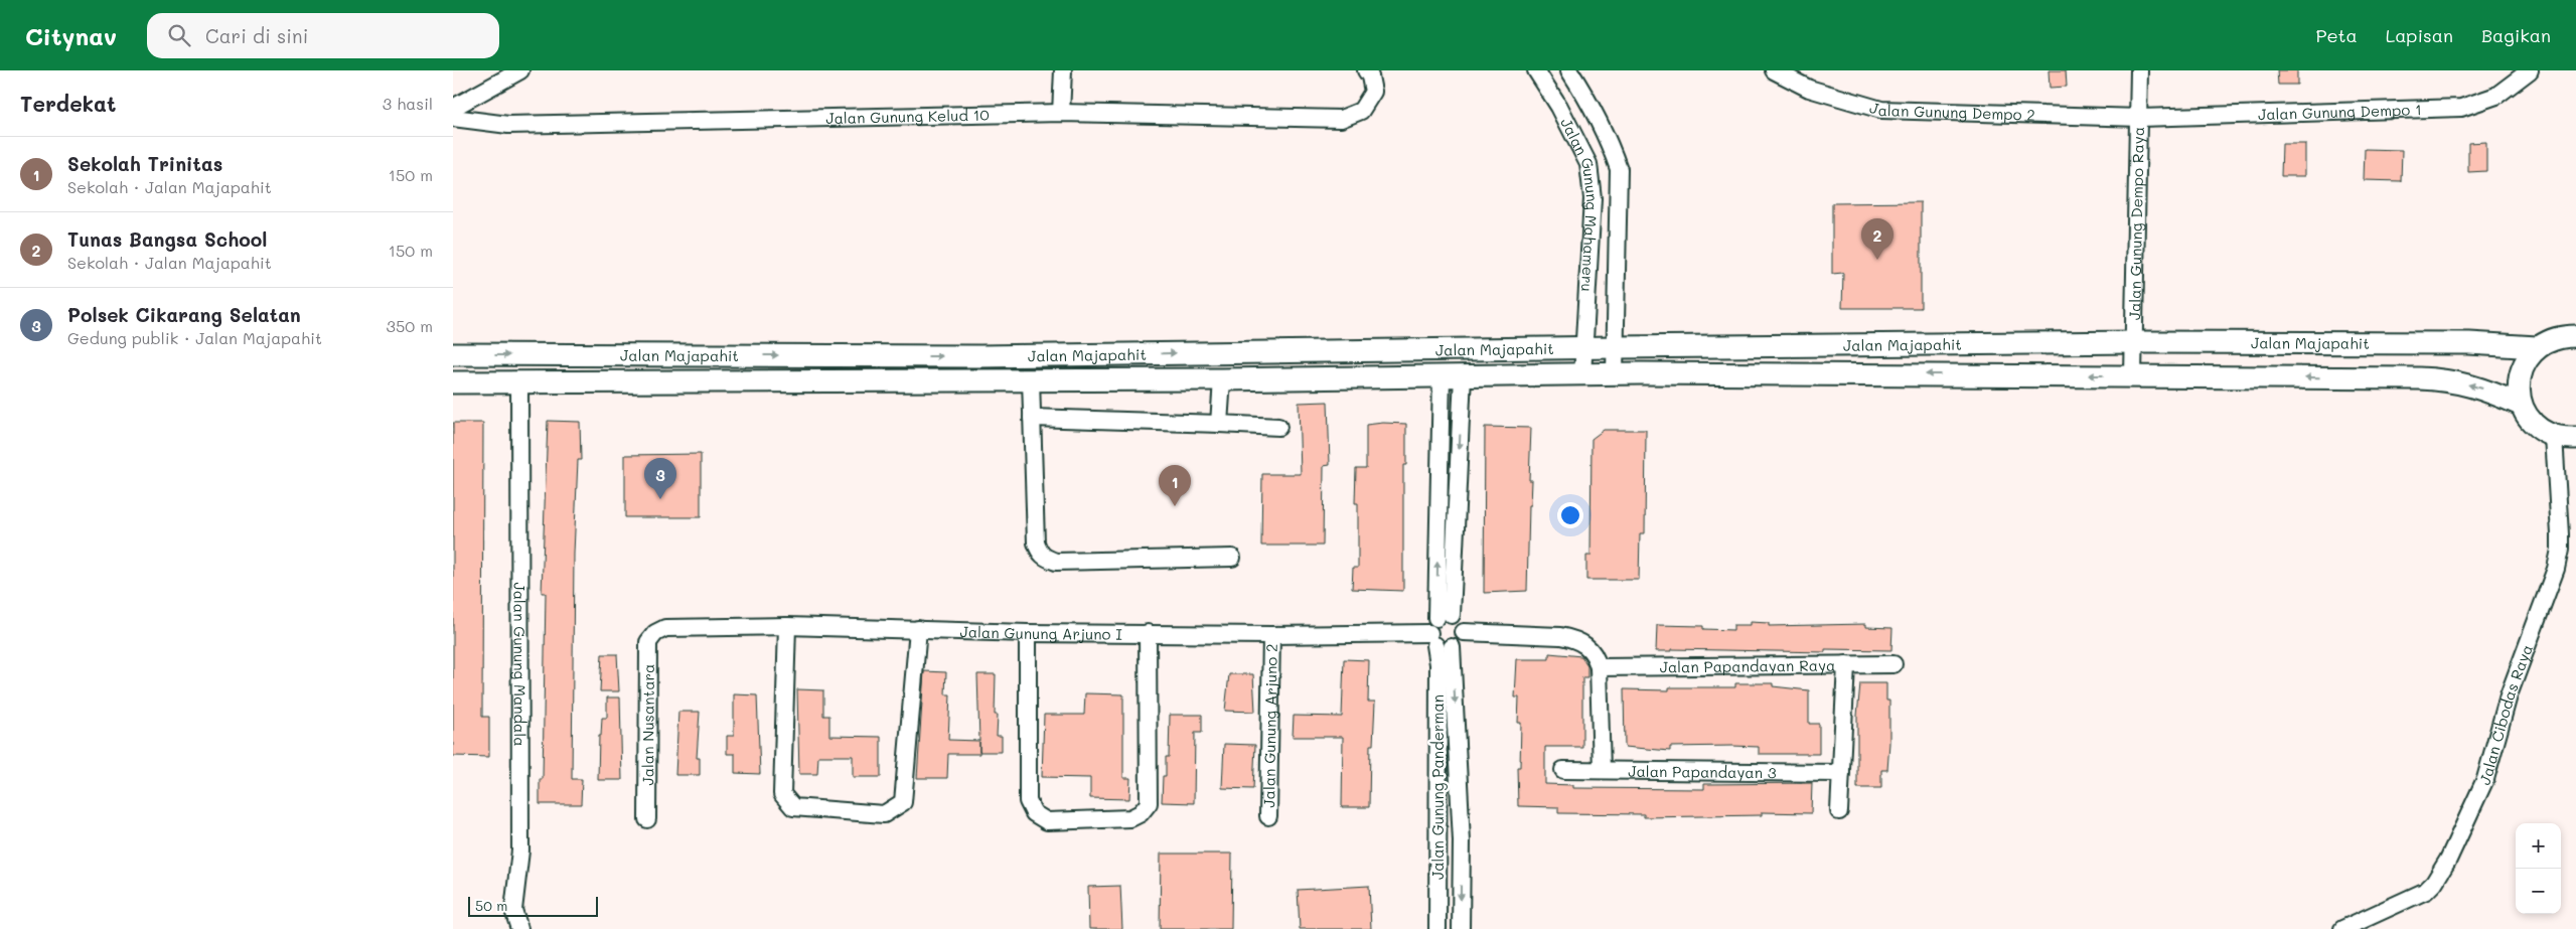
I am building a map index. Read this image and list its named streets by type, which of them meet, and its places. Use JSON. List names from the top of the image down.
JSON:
{
  "streets": {
    "street": [
      "Jalan Gunung Dempo 2",
      "Jalan Gunung Dempo 1",
      "Jalan Gunung Kelud 10",
      "Jalan Gunung Mahameru",
      "Jalan Gunung Dempo Raya",
      "Jalan Majapahit",
      "Jalan Gunung Arjuno I",
      "Jalan Gunung Mandala",
      "Jalan Papandayan Raya",
      "Jalan Cibodas Raya",
      "Jalan Nusantara",
      "Jalan Gunung Arjuno 2",
      "Jalan Papandayan 3",
      "Jalan Gunung Panderman"
    ]
  },
  "crossings": [
    ["Jalan Gunung Dempo 2", "Jalan Gunung Dempo 1"],
    ["Jalan Gunung Dempo 2", "Jalan Gunung Dempo Raya"],
    ["Jalan Gunung Dempo 1", "Jalan Gunung Dempo Raya"],
    ["Jalan Gunung Mahameru", "Jalan Majapahit"],
    ["Jalan Gunung Dempo Raya", "Jalan Majapahit"],
    ["Jalan Majapahit", "Jalan Gunung Mandala"],
    ["Jalan Majapahit", "Jalan Gunung Panderman"],
    ["Jalan Gunung Arjuno I", "Jalan Nusantara"],
    ["Jalan Gunung Arjuno I", "Jalan Gunung Arjuno 2"],
    ["Jalan Gunung Arjuno I", "Jalan Gunung Panderman"]
  ],
  "scale_bar": "50 m",
  "page": {
    "header": "Citynav",
    "search": "Cari di sini",
    "nav": ["Peta", "Lapisan", "Bagikan"],
    "heading": ["Terdekat", "3 hasil"],
    "list": [
      {
        "mark": "1",
        "name": "Sekolah Trinitas",
        "note": "Sekolah · Jalan Majapahit",
        "value": "150 m"
      },
      {
        "mark": "2",
        "name": "Tunas Bangsa School",
        "note": "Sekolah · Jalan Majapahit",
        "value": "150 m"
      },
      {
        "mark": "3",
        "name": "Polsek Cikarang Selatan",
        "note": "Gedung publik · Jalan Majapahit",
        "value": "350 m"
      }
    ],
    "pins": ["2", "3", "1"],
    "map_buttons": ["+", "−"],
    "scale": "50 m"
  }
}
